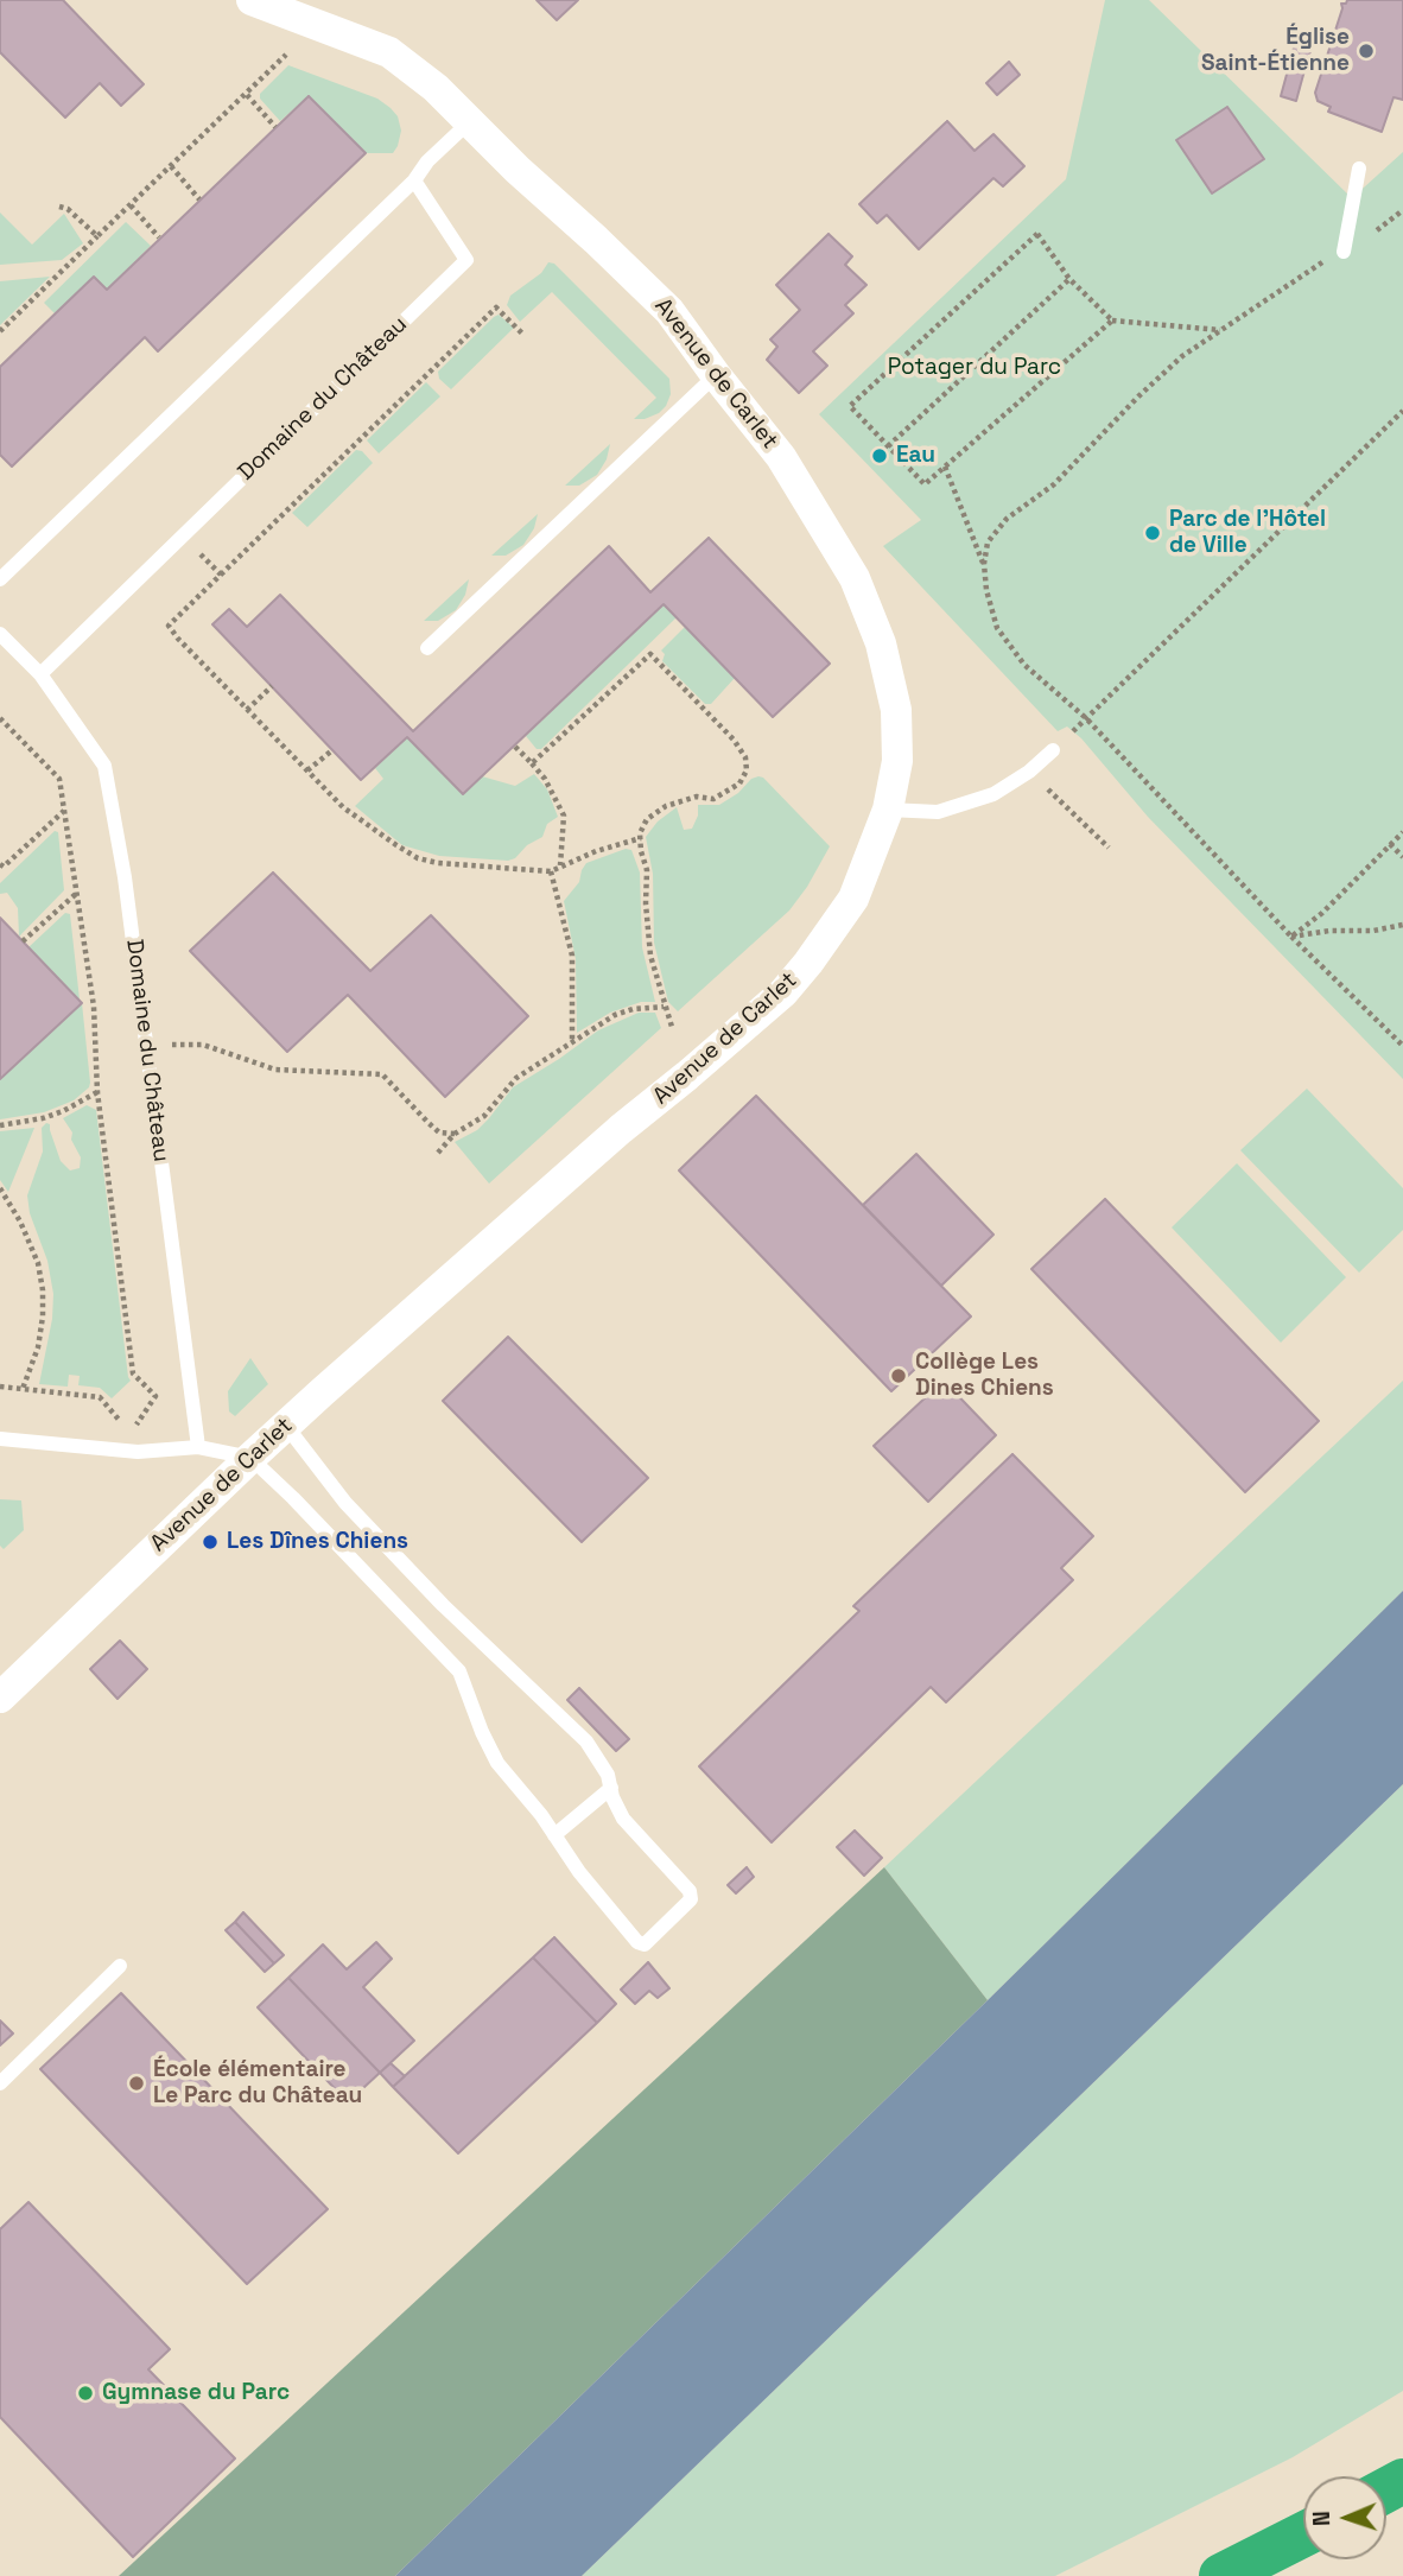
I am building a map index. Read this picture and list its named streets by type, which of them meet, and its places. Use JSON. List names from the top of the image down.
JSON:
{
  "streets": {
    "street": ["Avenue de Carlet"],
    "lane": ["Domaine du Château"]
  },
  "parks": ["Potager du Parc"],
  "places": [
    "Église Saint-Étienne",
    "Eau",
    "Parc de l'Hôtel de Ville",
    "Collège Les Dines Chiens",
    "Les Dînes Chiens",
    "École élémentaire Le Parc du Château",
    "Gymnase du Parc"
  ],
  "north": "left"
}
